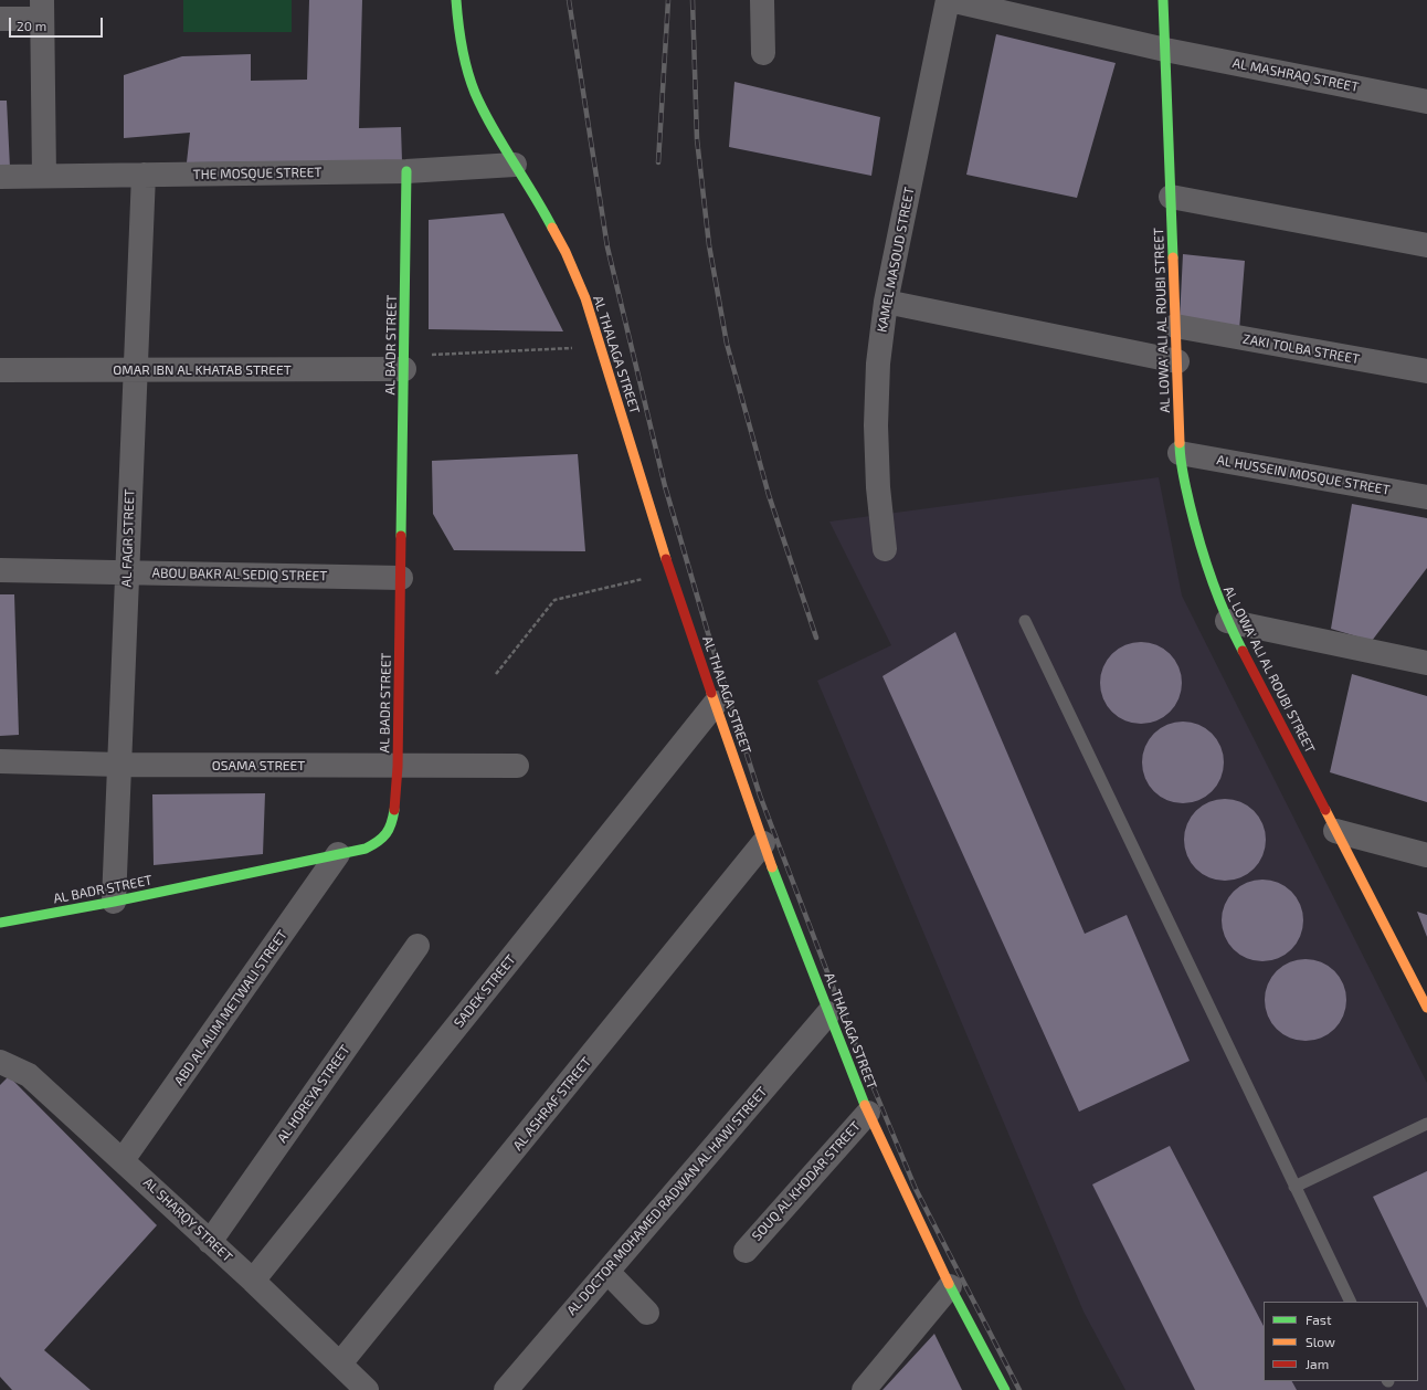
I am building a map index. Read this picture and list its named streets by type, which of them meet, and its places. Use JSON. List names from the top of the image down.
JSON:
{
  "streets": {
    "street": [
      "AL MASHRAQ STREET",
      "THE MOSQUE STREET",
      "KAMEL MASOUD STREET",
      "AL LOWA' ALI AL ROUBI STREET",
      "AL BADR STREET",
      "ZAKI TOLBA STREET",
      "AL THALAGA STREET",
      "OMAR IBN AL KHATAB STREET",
      "AL HUSSEIN MOSQUE STREET",
      "AL FAGR STREET",
      "ABOU BAKR AL SEDIQ STREET",
      "OSAMA STREET",
      "SADEK STREET",
      "ABD AL ALIM METWALI STREET",
      "AL HOREYA STREET",
      "AL ASHRAF STREET",
      "SOUQ AL KHODAR STREET",
      "AL DOCTOR MOHAMED RADWAN AL HAWI STREET",
      "AL SHARQY STREET"
    ]
  },
  "crossings": [
    ["AL MASHRAQ STREET", "KAMEL MASOUD STREET"],
    ["AL MASHRAQ STREET", "AL LOWA' ALI AL ROUBI STREET"],
    ["THE MOSQUE STREET", "AL BADR STREET"],
    ["THE MOSQUE STREET", "AL THALAGA STREET"],
    ["THE MOSQUE STREET", "AL FAGR STREET"],
    ["AL LOWA' ALI AL ROUBI STREET", "ZAKI TOLBA STREET"],
    ["AL LOWA' ALI AL ROUBI STREET", "AL HUSSEIN MOSQUE STREET"],
    ["AL BADR STREET", "OMAR IBN AL KHATAB STREET"],
    ["AL BADR STREET", "AL FAGR STREET"],
    ["AL BADR STREET", "ABOU BAKR AL SEDIQ STREET"],
    ["AL BADR STREET", "OSAMA STREET"],
    ["AL BADR STREET", "ABD AL ALIM METWALI STREET"],
    ["AL THALAGA STREET", "SADEK STREET"],
    ["AL THALAGA STREET", "AL ASHRAF STREET"],
    ["AL THALAGA STREET", "SOUQ AL KHODAR STREET"],
    ["AL THALAGA STREET", "AL DOCTOR MOHAMED RADWAN AL HAWI STREET"],
    ["OMAR IBN AL KHATAB STREET", "AL FAGR STREET"],
    ["AL FAGR STREET", "ABOU BAKR AL SEDIQ STREET"],
    ["AL FAGR STREET", "OSAMA STREET"],
    ["SADEK STREET", "AL SHARQY STREET"],
    ["ABD AL ALIM METWALI STREET", "AL SHARQY STREET"],
    ["AL HOREYA STREET", "AL SHARQY STREET"],
    ["AL ASHRAF STREET", "AL SHARQY STREET"]
  ],
  "legend": ["Fast", "Slow", "Jam"],
  "scale_bar": "20 m"
}
